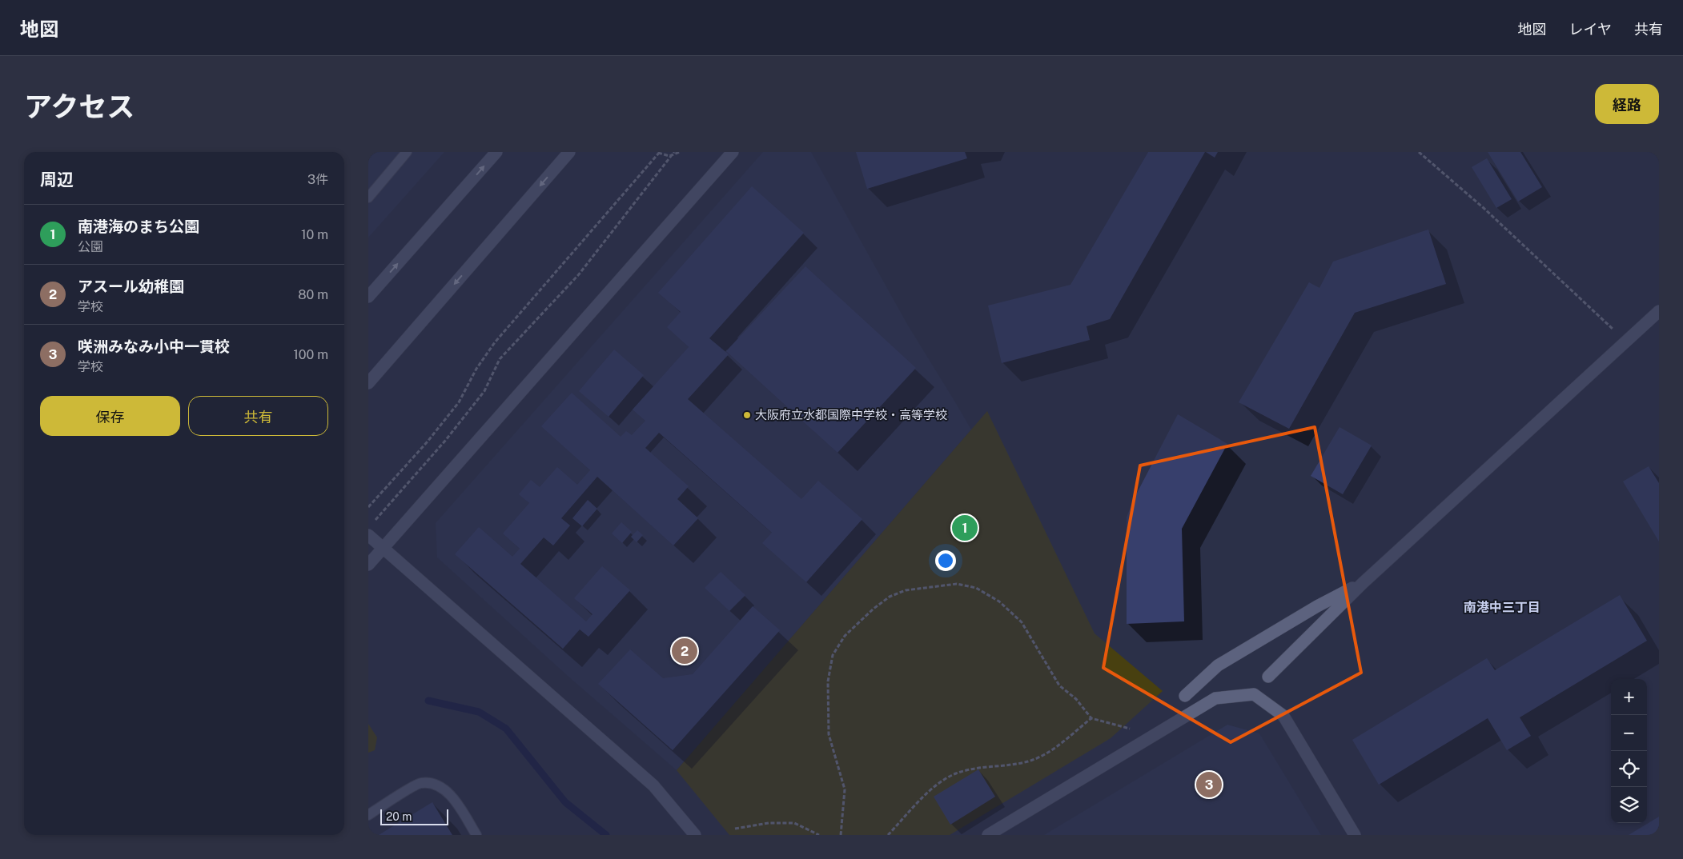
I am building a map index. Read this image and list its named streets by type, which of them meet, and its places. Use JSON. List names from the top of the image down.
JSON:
{
  "districts": ["南港中三丁目"],
  "places": ["大阪府立水都国際中学校・高等学校"],
  "scale_bar": "20 m",
  "page": {
    "header": "地図",
    "nav": ["地図", "レイヤ", "共有"],
    "title": "アクセス",
    "buttons": [
      "経路",
      ["保存", "共有"]
    ],
    "heading": ["周辺", "3件"],
    "list": [
      {
        "mark": "1",
        "name": "南港海のまち公園",
        "note": "公園",
        "value": "10 m"
      },
      {
        "mark": "2",
        "name": "アスール幼稚園",
        "note": "学校",
        "value": "80 m"
      },
      {
        "mark": "3",
        "name": "咲洲みなみ小中一貫校",
        "note": "学校",
        "value": "100 m"
      }
    ],
    "pins": ["1", "2", "3"],
    "map_buttons": ["+", "−"],
    "scale": "20 m"
  }
}
